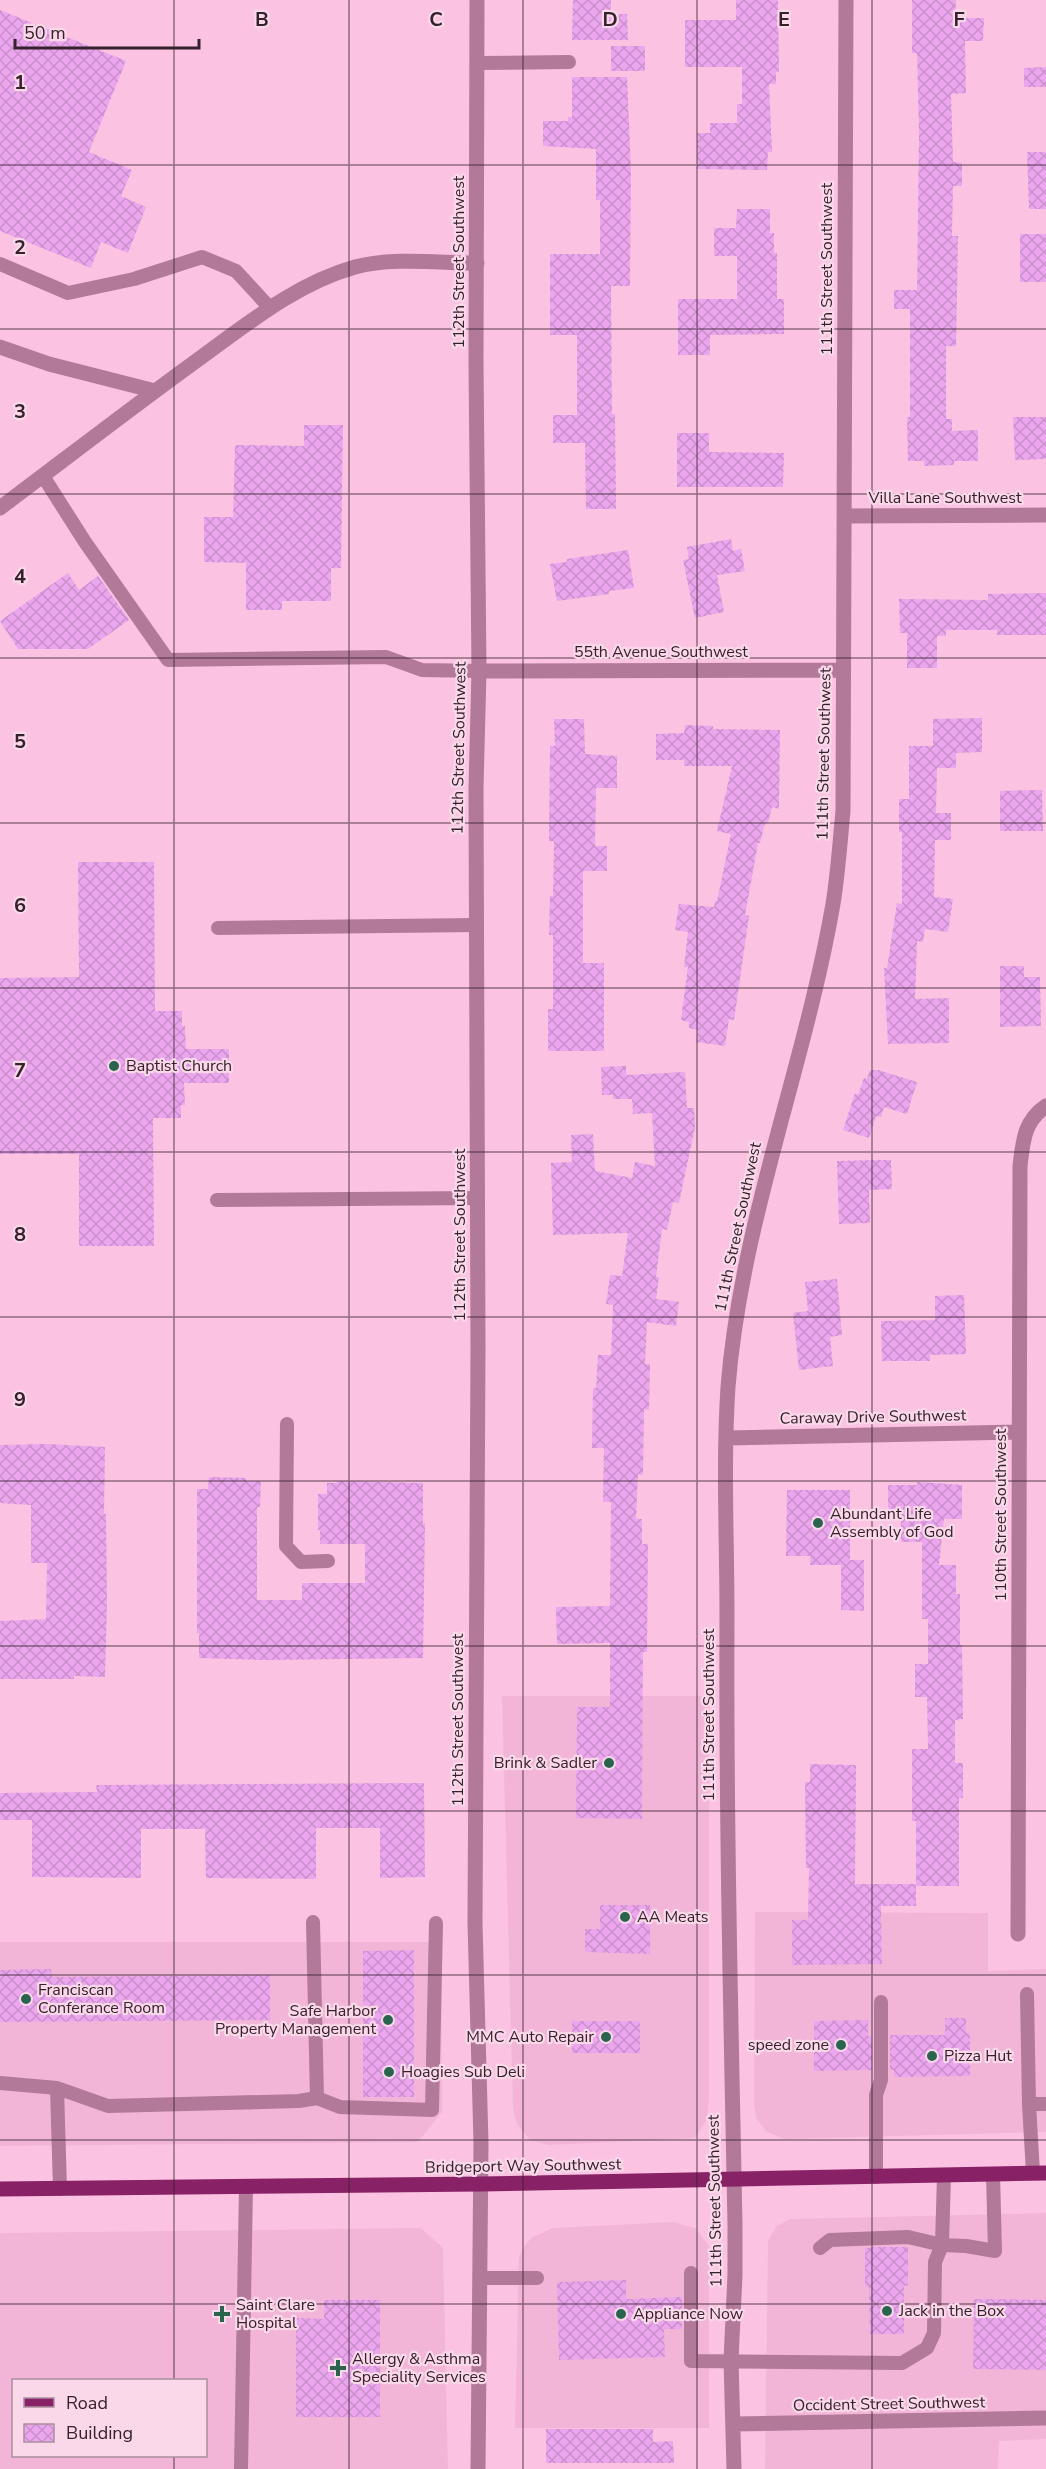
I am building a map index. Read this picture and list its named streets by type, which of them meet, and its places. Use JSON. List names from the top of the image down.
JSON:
{
  "streets": {
    "main road": ["Bridgeport Way Southwest"],
    "street": [
      "112th Street Southwest",
      "111th Street Southwest",
      "Villa Lane Southwest",
      "55th Avenue Southwest",
      "Caraway Drive Southwest",
      "110th Street Southwest",
      "Occident Street Southwest"
    ]
  },
  "crossings": [
    ["112th Street Southwest", "55th Avenue Southwest"],
    ["112th Street Southwest", "Bridgeport Way Southwest"],
    ["111th Street Southwest", "Villa Lane Southwest"],
    ["111th Street Southwest", "55th Avenue Southwest"],
    ["111th Street Southwest", "Caraway Drive Southwest"],
    ["111th Street Southwest", "Bridgeport Way Southwest"],
    ["111th Street Southwest", "Occident Street Southwest"],
    ["Caraway Drive Southwest", "110th Street Southwest"]
  ],
  "places": {
    "other": [
      "Baptist Church",
      "Abundant Life Assembly of God",
      "Brink & Sadler",
      "AA Meats",
      "Franciscan Conferance Room",
      "Safe Harbor Property Management",
      "MMC Auto Repair",
      "speed zone",
      "Pizza Hut",
      "Hoagies Sub Deli",
      "Jack in the Box",
      "Appliance Now"
    ],
    "health": ["Saint Clare Hospital", "Allergy & Asthma Speciality Services"]
  },
  "legend": ["Road", "Building"],
  "scale_bar": "50 m",
  "grid": {
    "columns": [
      "B",
      "C",
      "D",
      "E",
      "F"
    ],
    "rows": [
      "1",
      "2",
      "3",
      "4",
      "5",
      "6",
      "7",
      "8",
      "9"
    ]
  }
}
